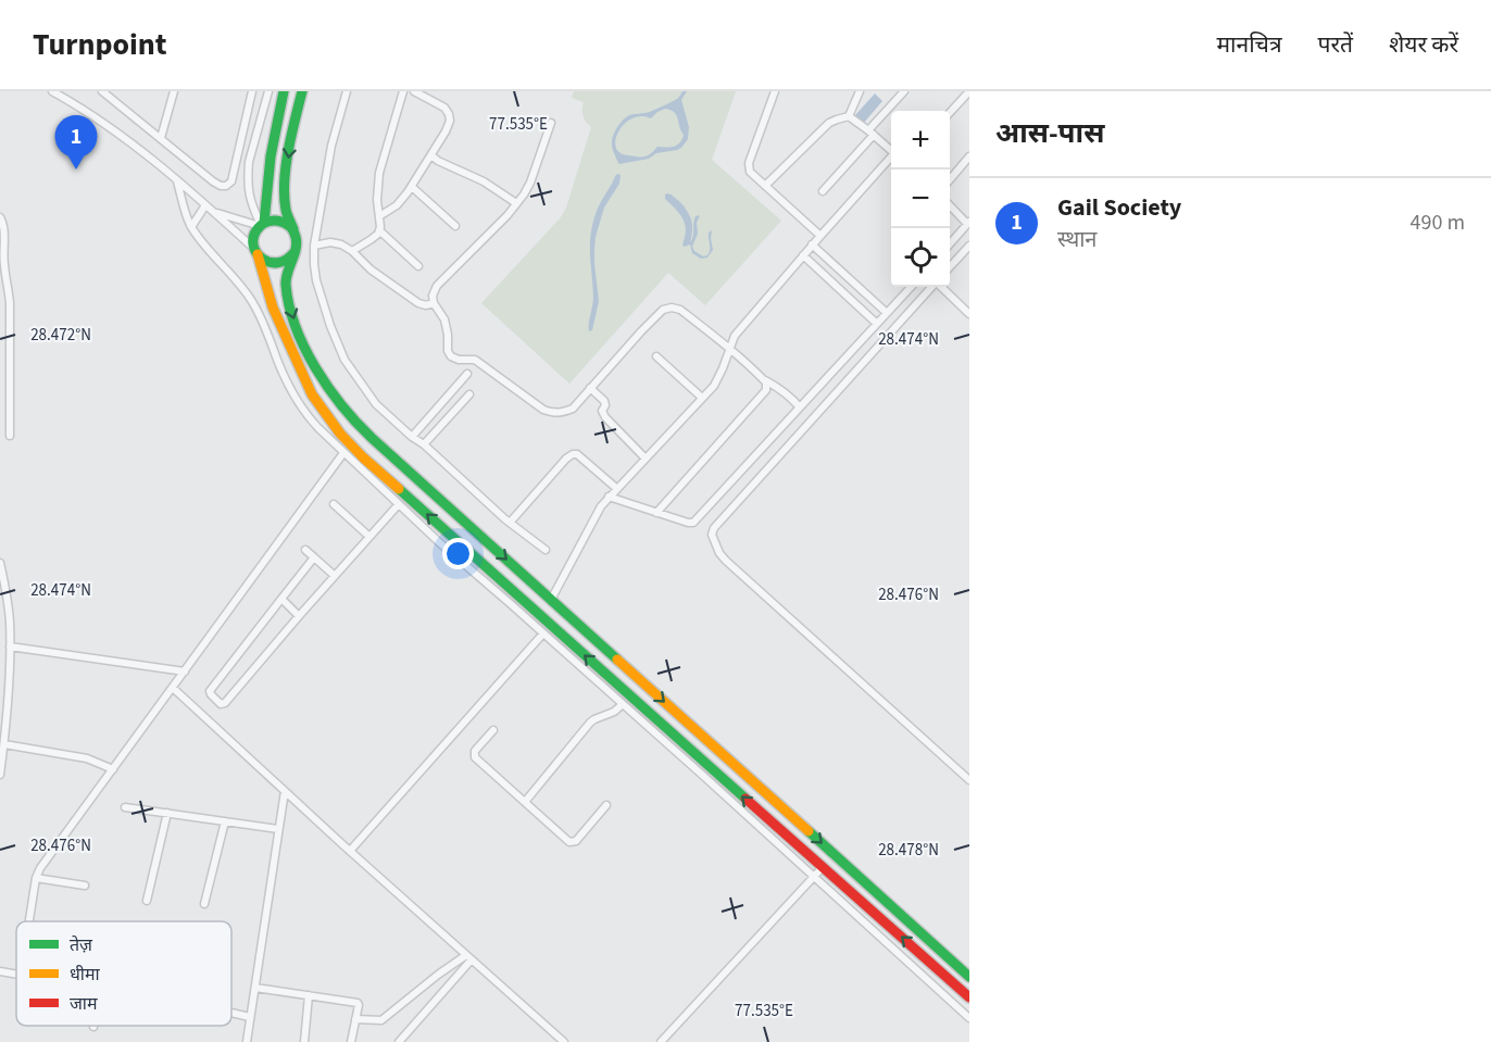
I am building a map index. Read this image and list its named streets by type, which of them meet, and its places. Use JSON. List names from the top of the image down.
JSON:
{
  "legend": ["तेज़", "धीमा", "जाम"],
  "page": {
    "header": "Turnpoint",
    "nav": ["मानचित्र", "परतें", "शेयर करें"],
    "heading": "आस-पास",
    "map_buttons": ["+", "−"],
    "pins": "1",
    "list": [
      {
        "mark": "1",
        "name": "Gail Society",
        "note": "स्थान",
        "value": "490 m"
      }
    ]
  },
  "coordinates": [
    "77.535°E",
    "28.472°N",
    "28.474°N",
    "28.476°N",
    "28.478°N"
  ]
}
